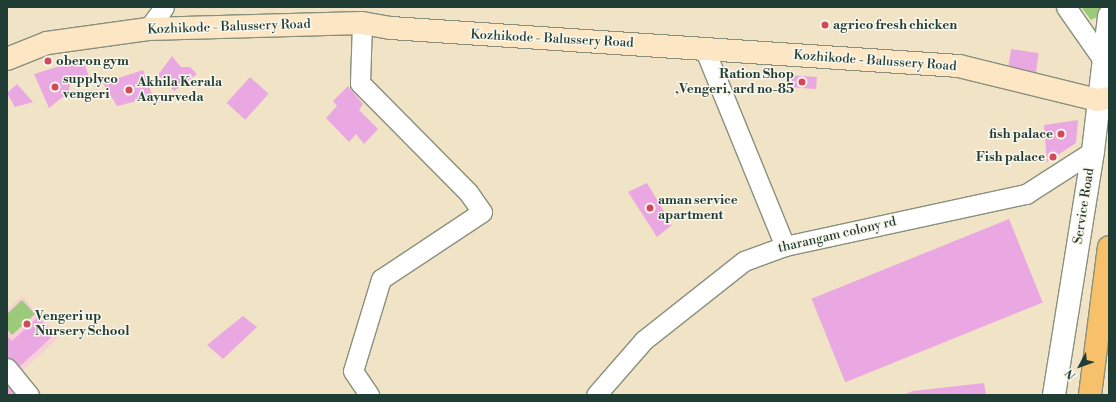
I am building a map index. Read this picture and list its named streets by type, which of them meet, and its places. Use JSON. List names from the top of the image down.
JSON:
{
  "streets": {
    "main road": ["Kozhikode - Balussery Road"],
    "street": ["Service Road", "tharangam colony rd"]
  },
  "crossings": [
    ["Kozhikode - Balussery Road", "Service Road"],
    ["Service Road", "tharangam colony rd"]
  ],
  "places": [
    "agrico fresh chicken",
    "oberon gym",
    "Ration Shop ,Vengeri, ard no-85",
    "supplyco vengeri",
    "Akhila Kerala Aayurveda",
    "fish palace",
    "Fish palace",
    "aman service apartment",
    "Vengeri up Nursery School"
  ],
  "north": "bottom left"
}
